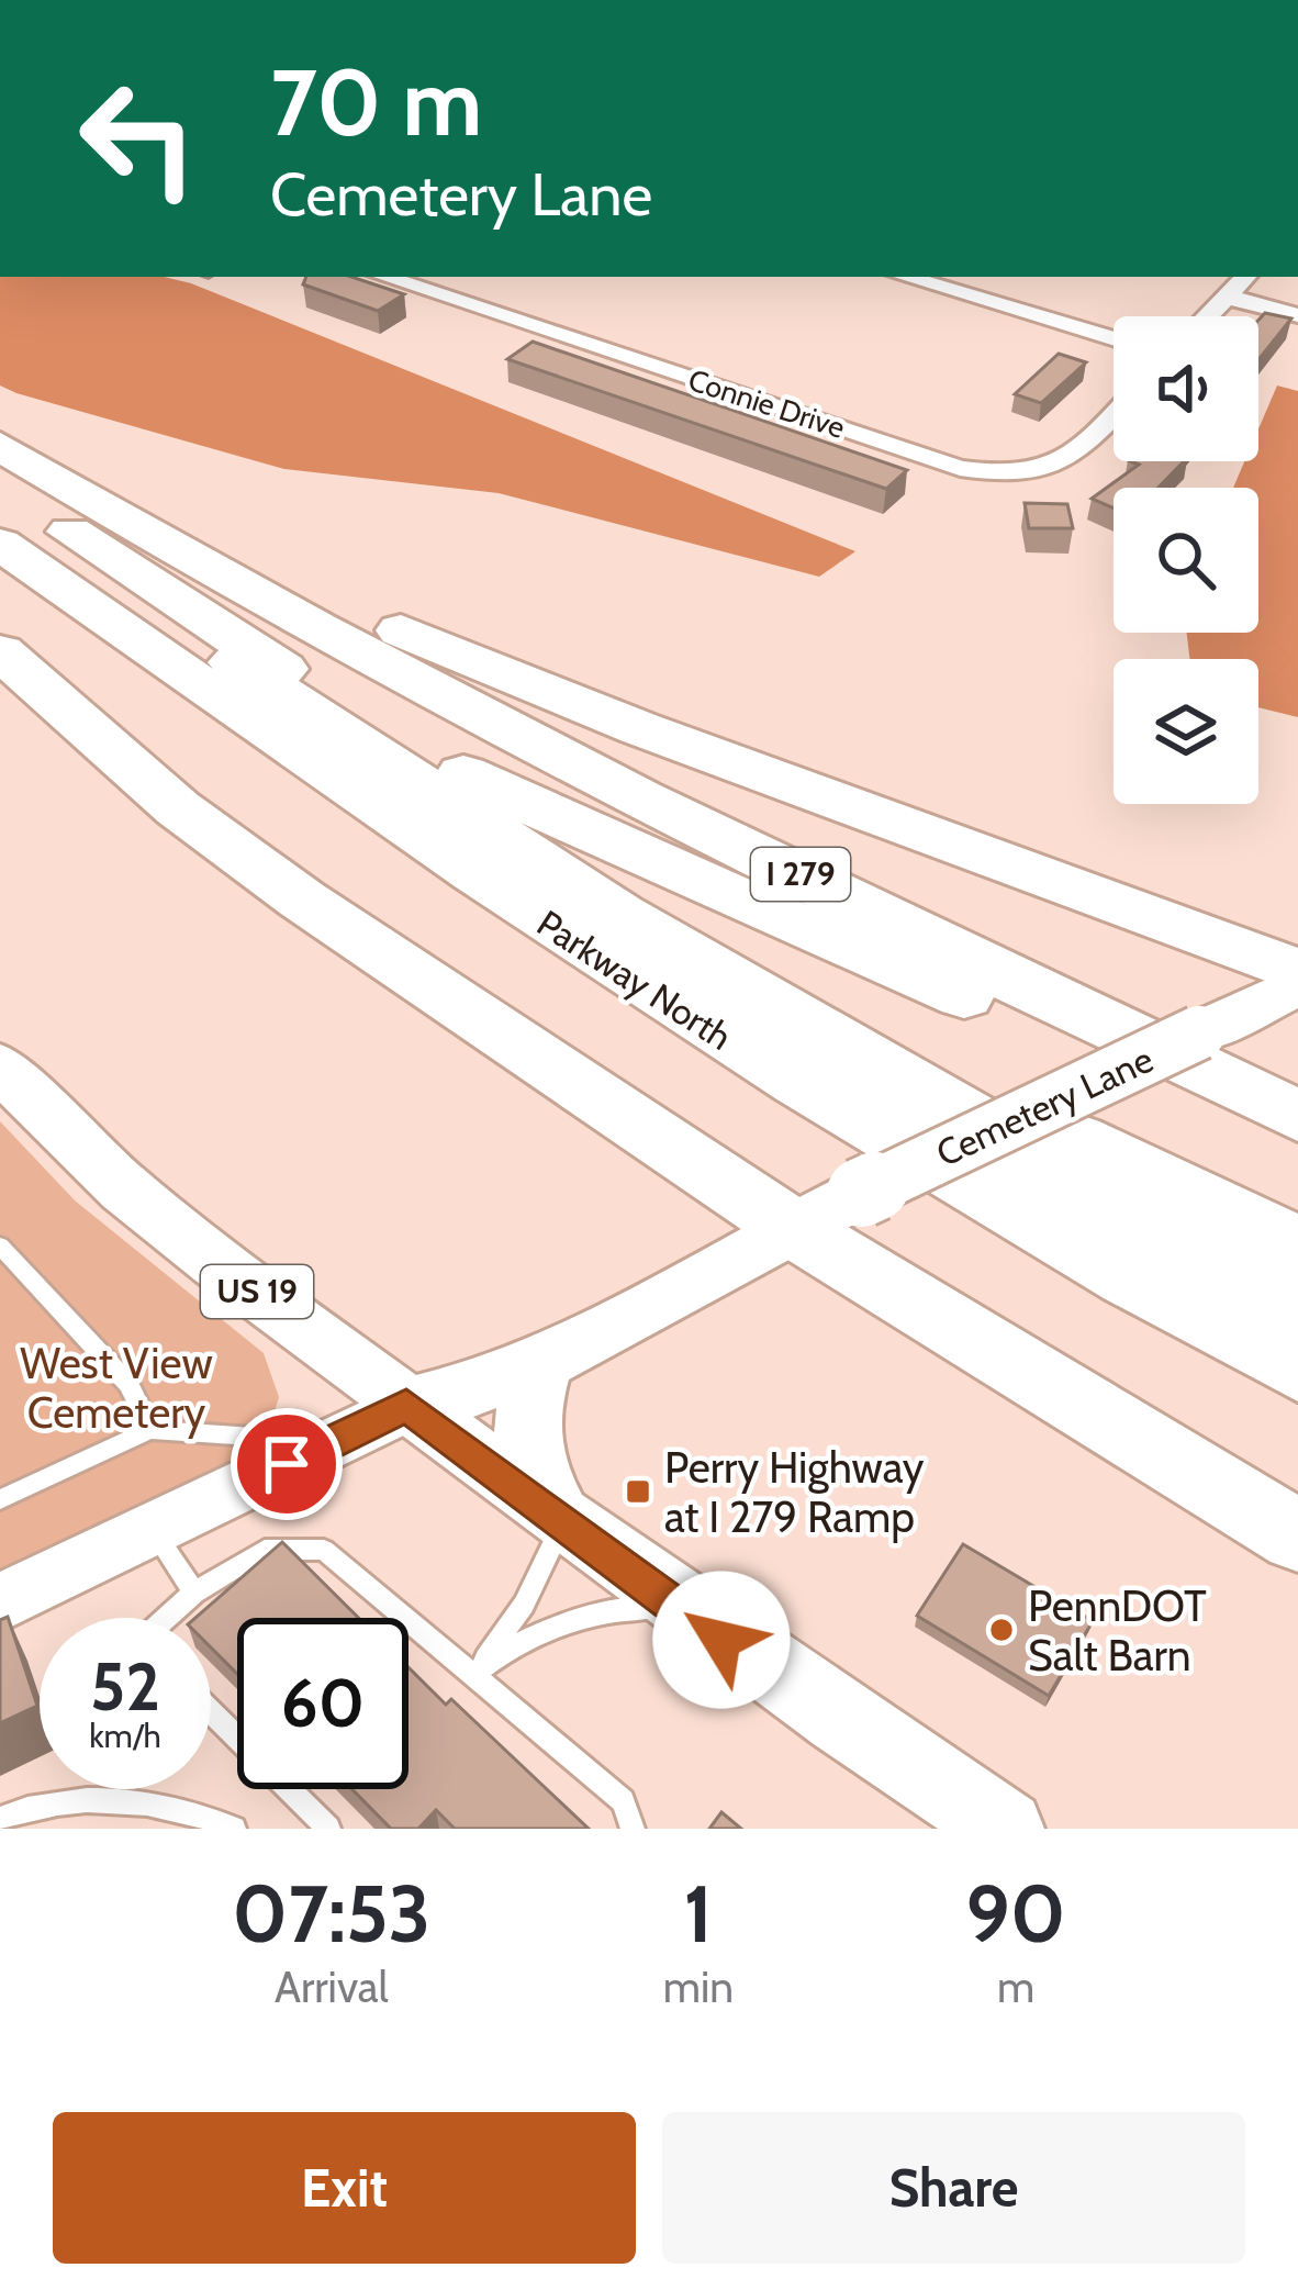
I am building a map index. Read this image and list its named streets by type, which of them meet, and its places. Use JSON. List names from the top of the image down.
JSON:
{
  "streets": {
    "highway": ["I 279", "Parkway North"],
    "main road": ["Cemetery Lane", "US 19"],
    "street": ["Connie Drive"]
  },
  "crossings": [
    ["Cemetery Lane", "US 19"]
  ],
  "parks": ["West View Cemetery"],
  "places": {
    "transit": ["Perry Highway at I 279 Ramp"],
    "other": ["PennDOT Salt Barn"]
  },
  "page": {
    "turn": ["70 m", "Cemetery Lane"],
    "speed": "52 km/h",
    "limit": "60",
    "eta": [
      "07:53",
      "Arrival",
      "1",
      "min",
      "90",
      "m"
    ],
    "buttons": ["Exit", "Share"]
  }
}
